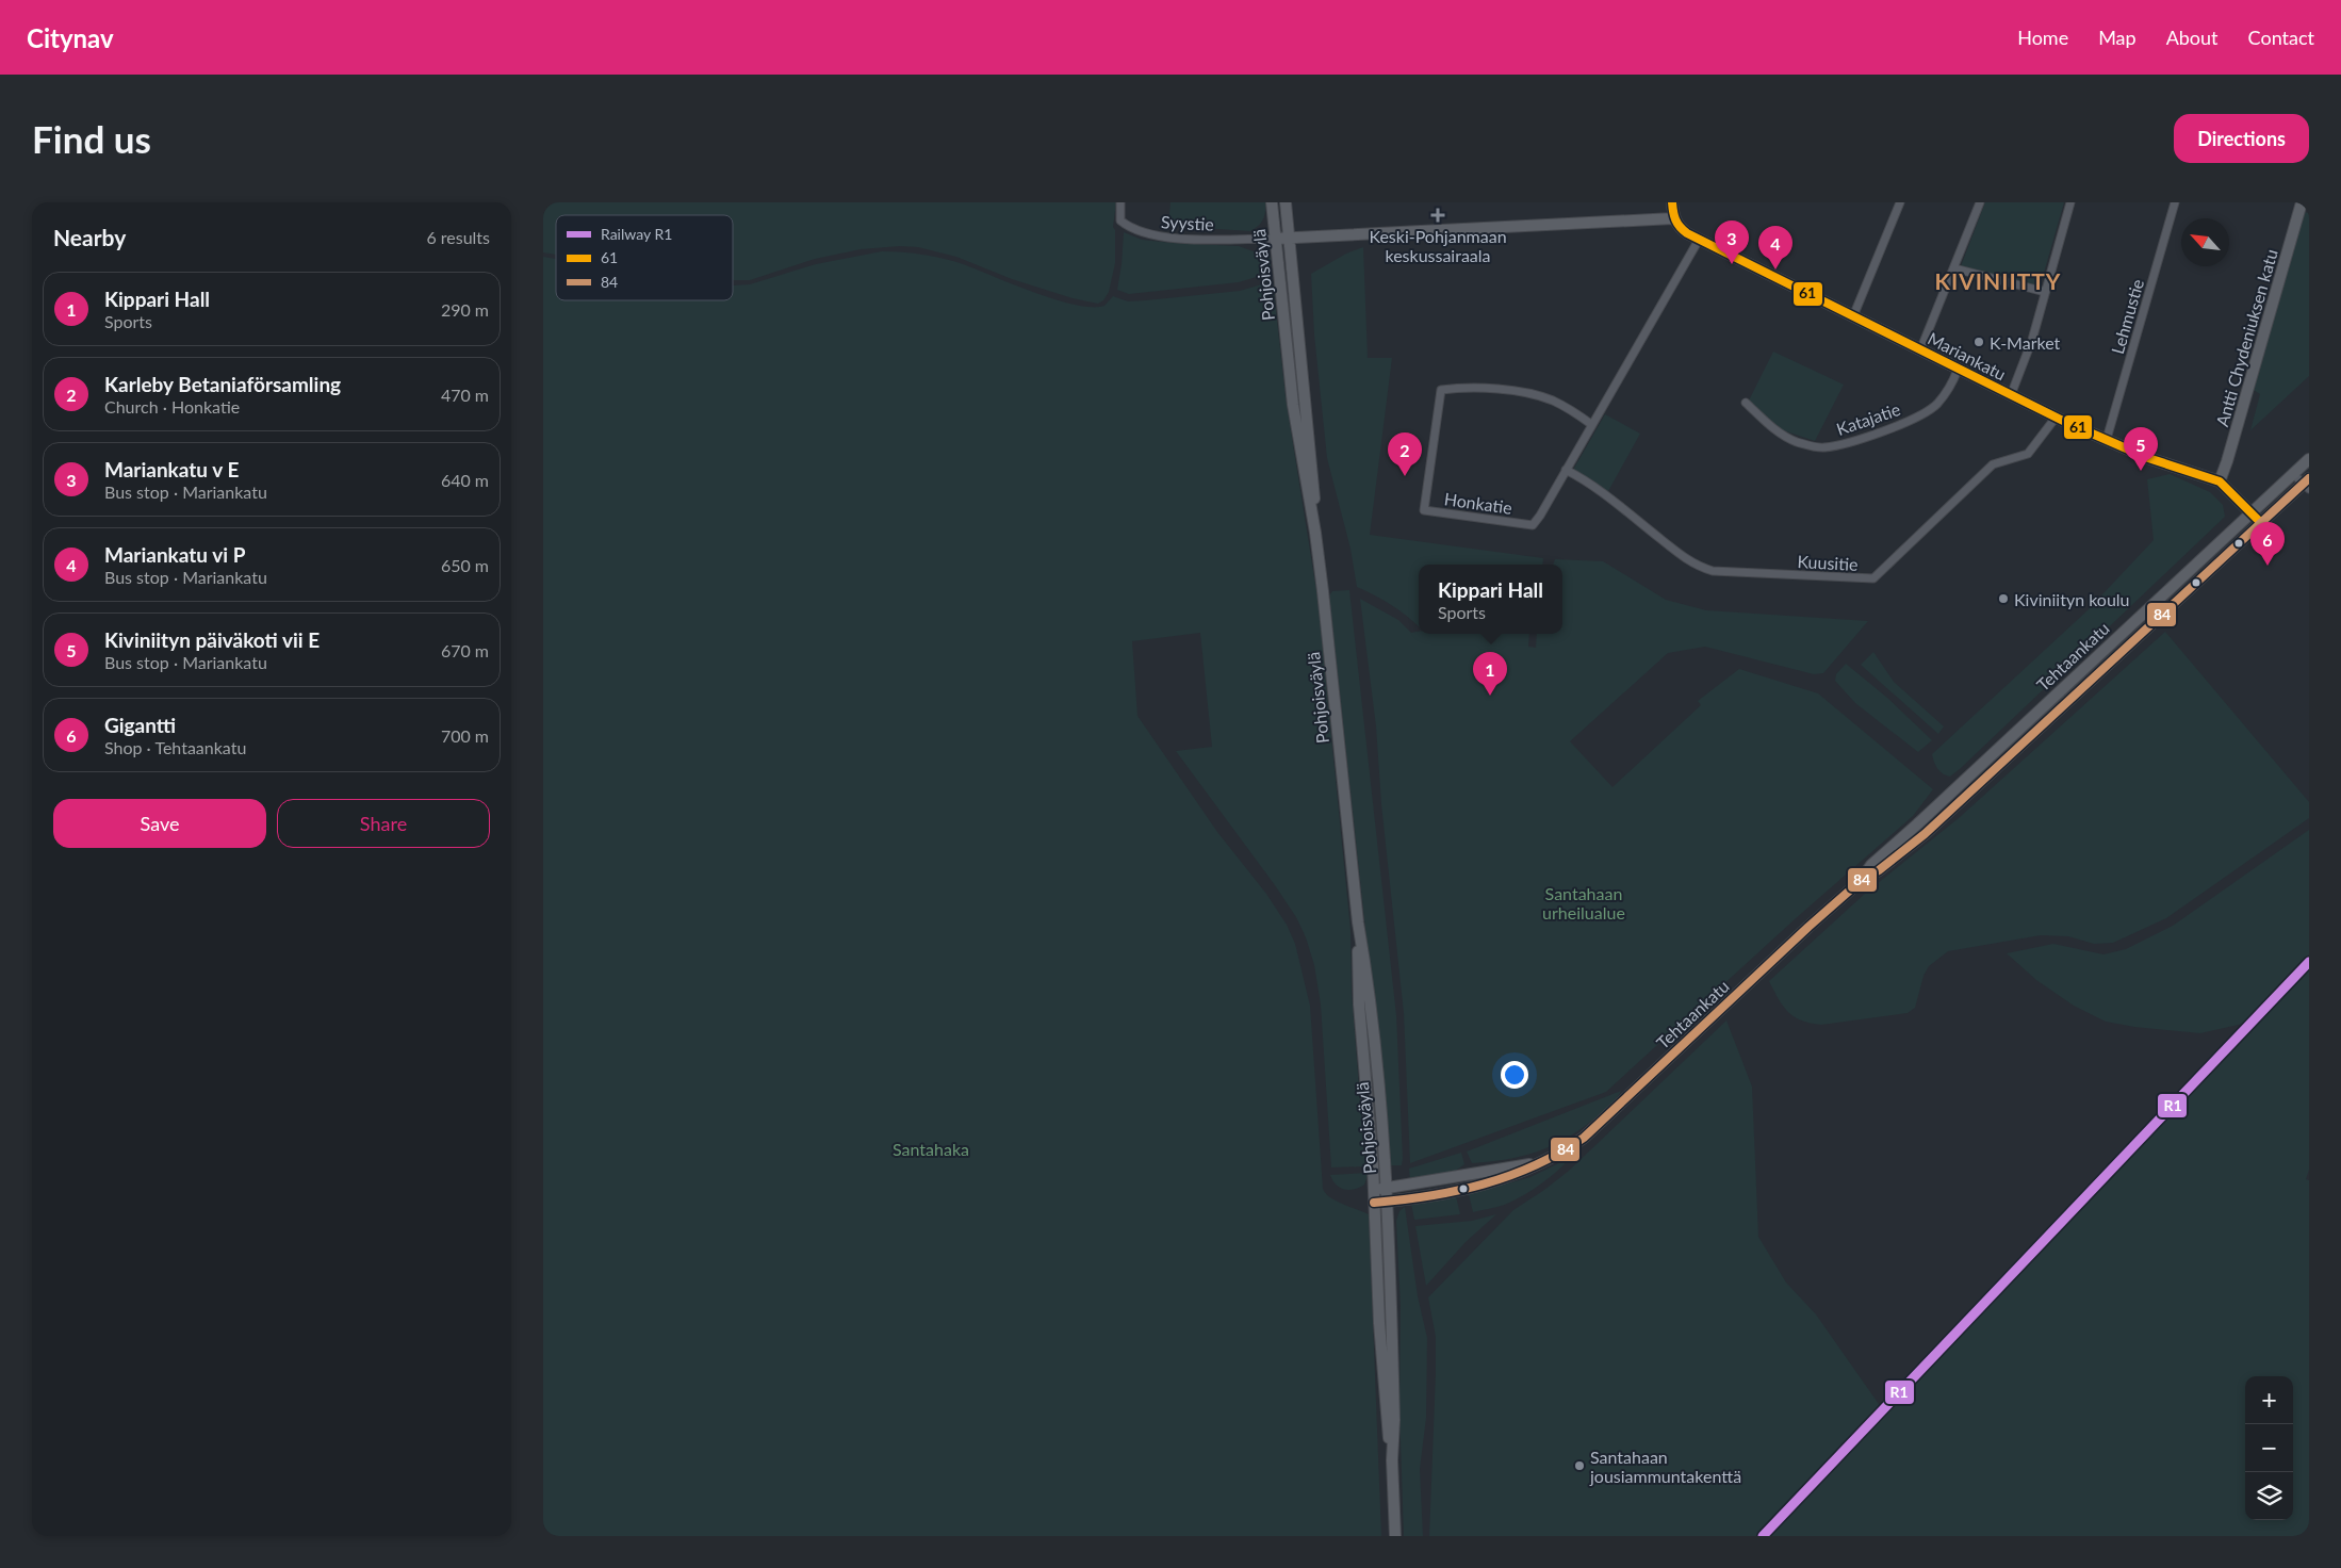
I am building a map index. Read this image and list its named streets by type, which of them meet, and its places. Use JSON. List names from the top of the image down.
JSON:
{
  "streets": {
    "main road": [
      "Pohjoisväylä",
      "Antti Chydeniuksen katu",
      "Mariankatu",
      "Tehtaankatu"
    ],
    "street": [
      "Syystie",
      "Lehmustie",
      "Katajatie",
      "Honkatie",
      "Kuusitie"
    ]
  },
  "crossings": [
    ["Syystie", "Pohjoisväylä"],
    ["Pohjoisväylä", "Tehtaankatu"],
    ["Lehmustie", "Mariankatu"],
    ["Antti Chydeniuksen katu", "Mariankatu"],
    ["Mariankatu", "Katajatie"],
    ["Mariankatu", "Honkatie"],
    ["Mariankatu", "Kuusitie"],
    ["Mariankatu", "Tehtaankatu"],
    ["Honkatie", "Kuusitie"]
  ],
  "districts": ["KIVINIITTY"],
  "parks": ["Santahaan urheilualue", "Santahaka"],
  "places": {
    "health": ["Keski-Pohjanmaan keskussairaala"],
    "other": ["K-Market", "Kiviniityn koulu", "Santahaan jousiammuntakenttä"]
  },
  "lines": ["transit line 61", "transit line 84", "rail line R1"],
  "legend": ["Railway R1", "61", "84"],
  "north": "top left",
  "page": {
    "header": "Citynav",
    "nav": [
      "Home",
      "Map",
      "About",
      "Contact"
    ],
    "buttons": [
      "Directions",
      ["Save", "Share"]
    ],
    "title": "Find us",
    "heading": ["Nearby", "6 results"],
    "pins": [
      "3",
      "4",
      "5",
      "2",
      "6",
      "1"
    ],
    "list": [
      {
        "mark": "1",
        "name": "Kippari Hall",
        "note": "Sports",
        "value": "290 m"
      },
      {
        "mark": "2",
        "name": "Karleby Betaniaförsamling",
        "note": "Church · Honkatie",
        "value": "470 m"
      },
      {
        "mark": "3",
        "name": "Mariankatu v E",
        "note": "Bus stop · Mariankatu",
        "value": "640 m"
      },
      {
        "mark": "4",
        "name": "Mariankatu vi P",
        "note": "Bus stop · Mariankatu",
        "value": "650 m"
      },
      {
        "mark": "5",
        "name": "Kiviniityn päiväkoti vii E",
        "note": "Bus stop · Mariankatu",
        "value": "670 m"
      },
      {
        "mark": "6",
        "name": "Gigantti",
        "note": "Shop · Tehtaankatu",
        "value": "700 m"
      }
    ],
    "popup": ["Kippari Hall", "Sports"],
    "map_buttons": ["+", "−"]
  }
}
